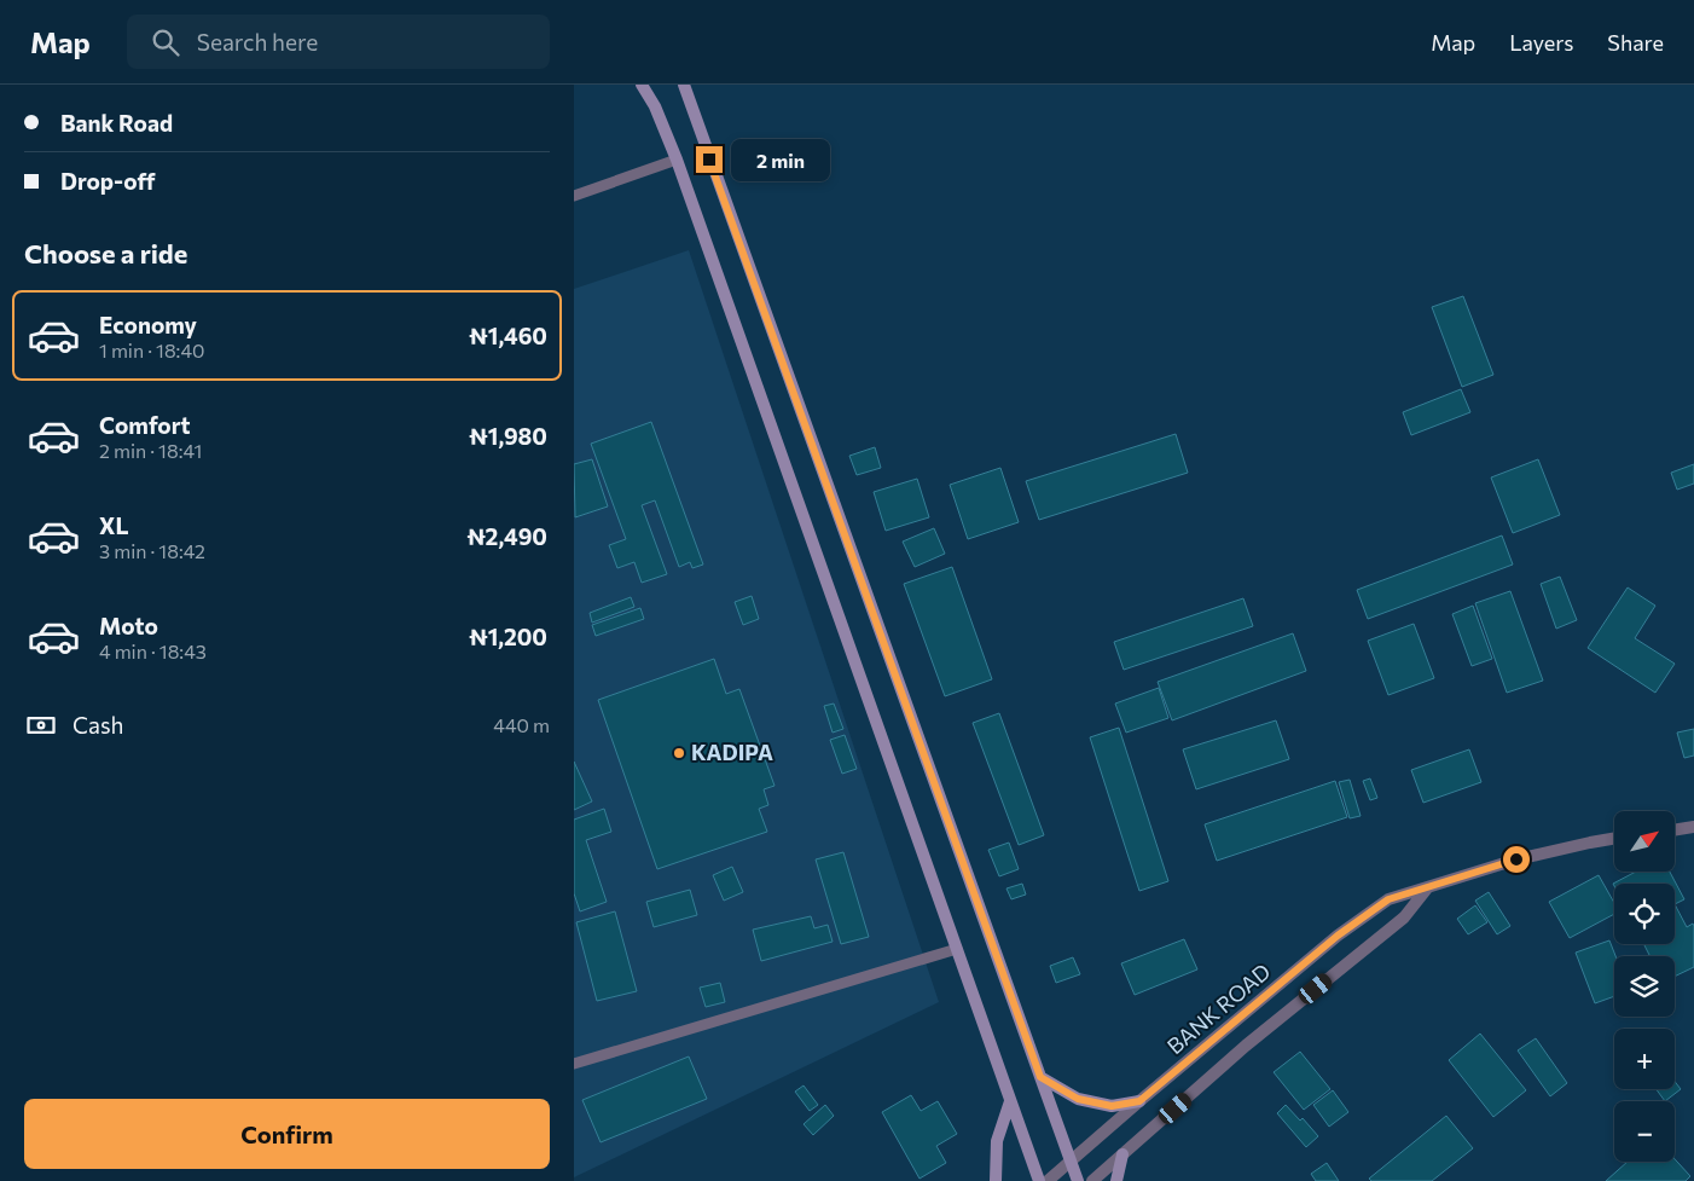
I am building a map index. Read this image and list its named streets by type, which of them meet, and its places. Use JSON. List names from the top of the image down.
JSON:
{
  "streets": {
    "street": ["BANK ROAD"]
  },
  "places": ["KADIPA"],
  "north": "top right",
  "page": {
    "header": "Map",
    "search": "Search here",
    "nav": ["Map", "Layers", "Share"],
    "banner": ["Bank Road", "Drop-off"],
    "bubble": "2 min",
    "heading": "Choose a ride",
    "list": [
      {
        "name": "Economy",
        "note": "1 min · 18:40",
        "value": "₦1,460"
      },
      {
        "name": "Comfort",
        "note": "2 min · 18:41",
        "value": "₦1,980"
      },
      {
        "name": "XL",
        "note": "3 min · 18:42",
        "value": "₦2,490"
      },
      {
        "name": "Moto",
        "note": "4 min · 18:43",
        "value": "₦1,200"
      }
    ],
    "pay": ["Cash", "440 m"],
    "map_buttons": ["+", "−"],
    "buttons": "Confirm"
  }
}
